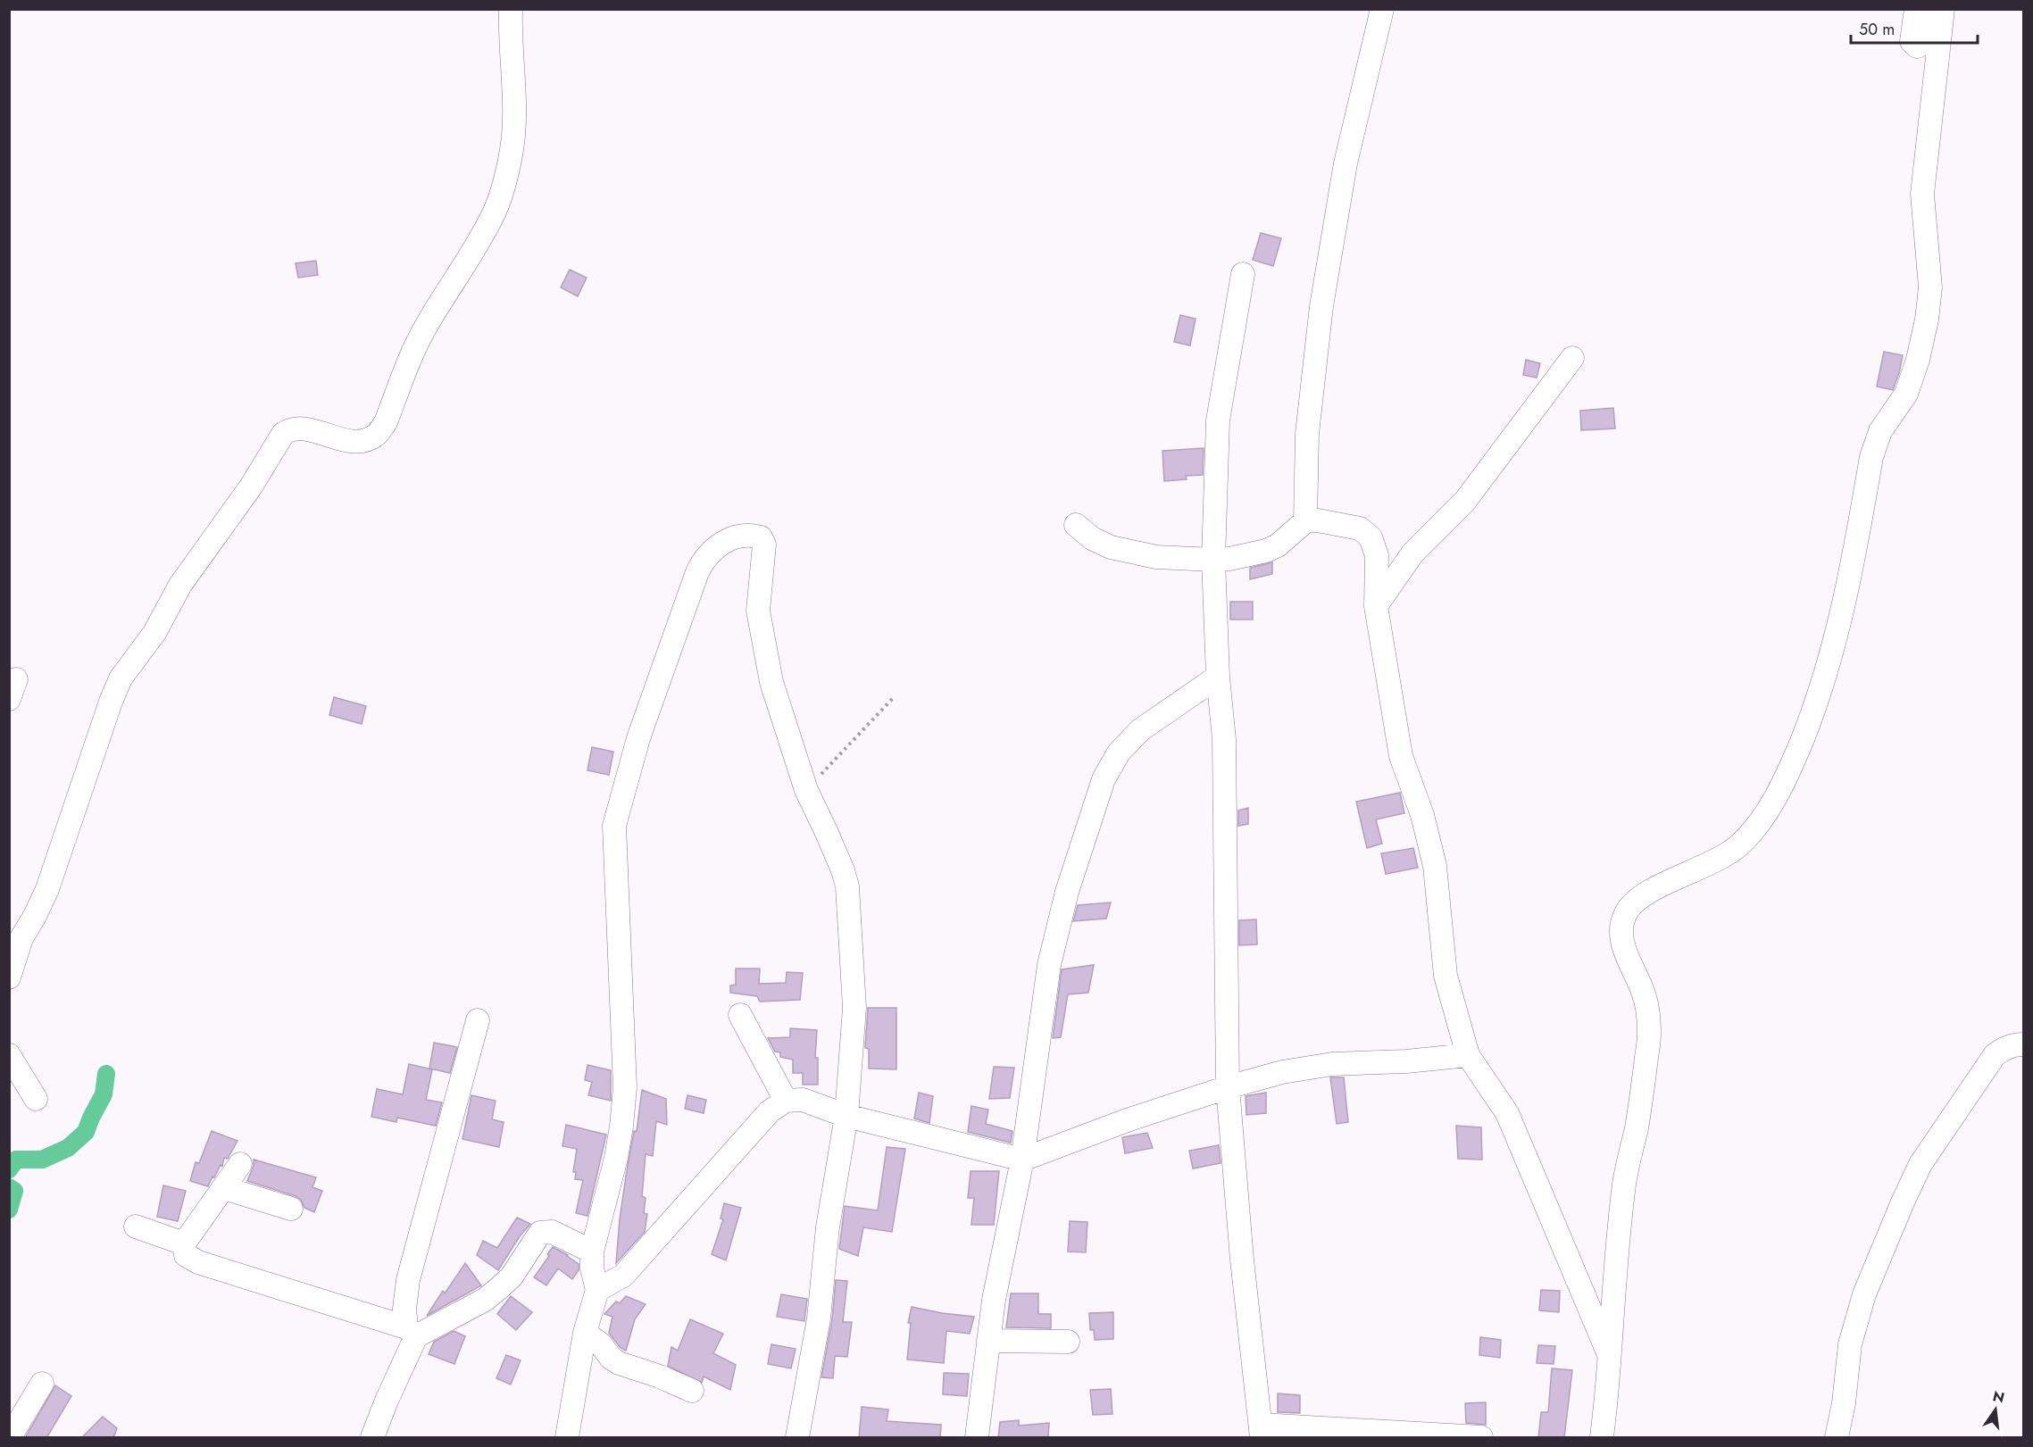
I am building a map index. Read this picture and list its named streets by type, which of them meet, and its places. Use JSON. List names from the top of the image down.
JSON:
{
  "scale_bar": "50 m",
  "north": "top"
}
